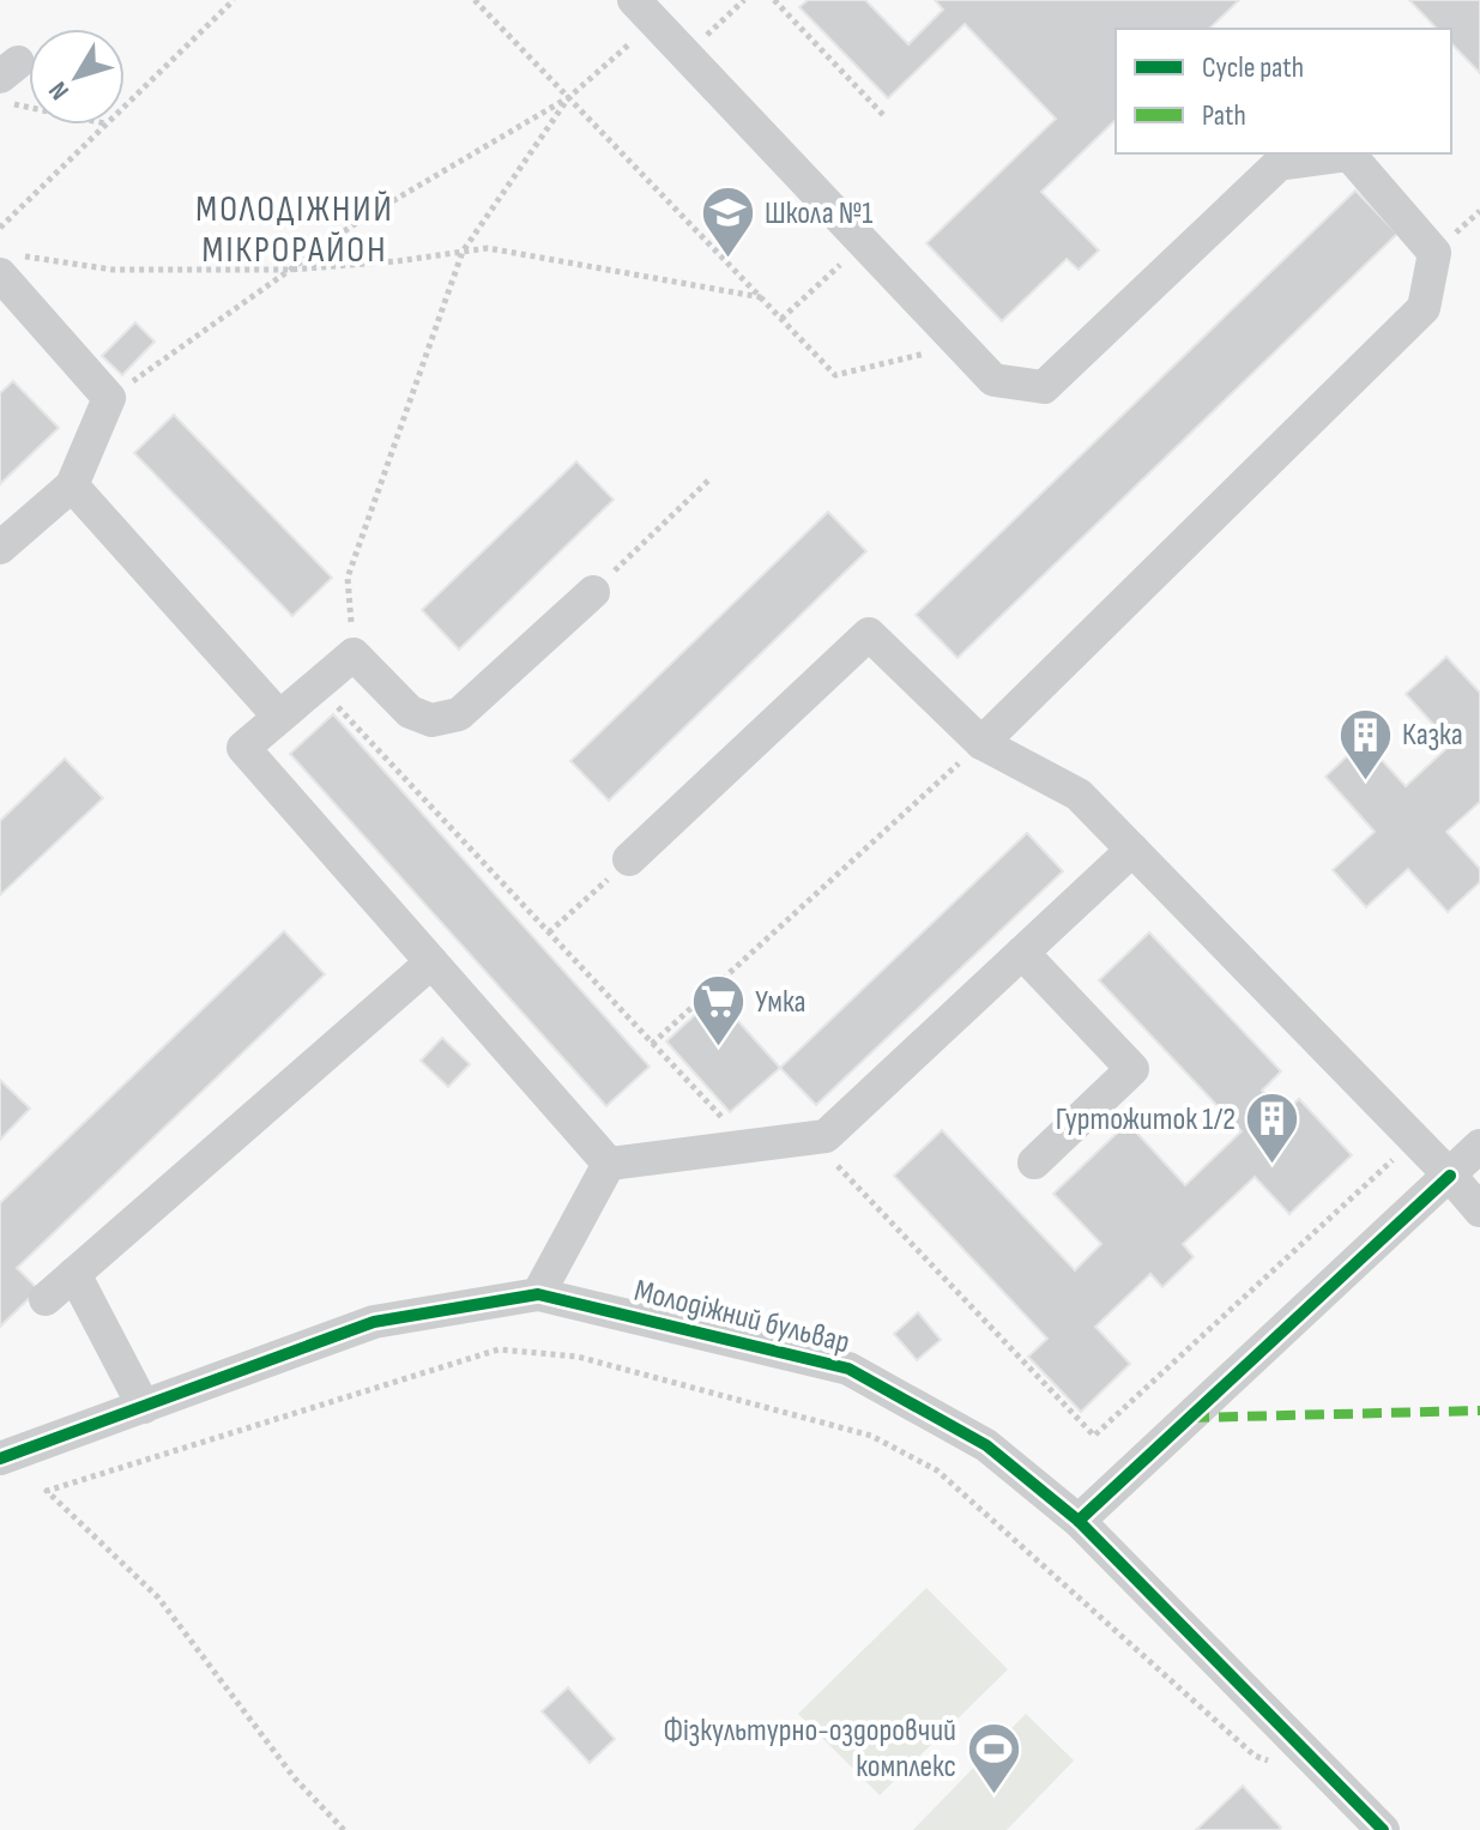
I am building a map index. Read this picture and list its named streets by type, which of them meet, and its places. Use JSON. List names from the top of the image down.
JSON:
{
  "streets": {
    "street": ["Молодіжний бульвар"]
  },
  "districts": ["МОЛОДІЖНИЙ МІКРОРАЙОН"],
  "places": {
    "school or university": ["Школа №1"],
    "building": ["Казка", "Гуртожиток 1/2"],
    "supermarket": ["Умка"],
    "sports": ["Фізкультурно-оздоровчий комплекс"]
  },
  "legend": ["Cycle path", "Path"],
  "north": "bottom left"
}
